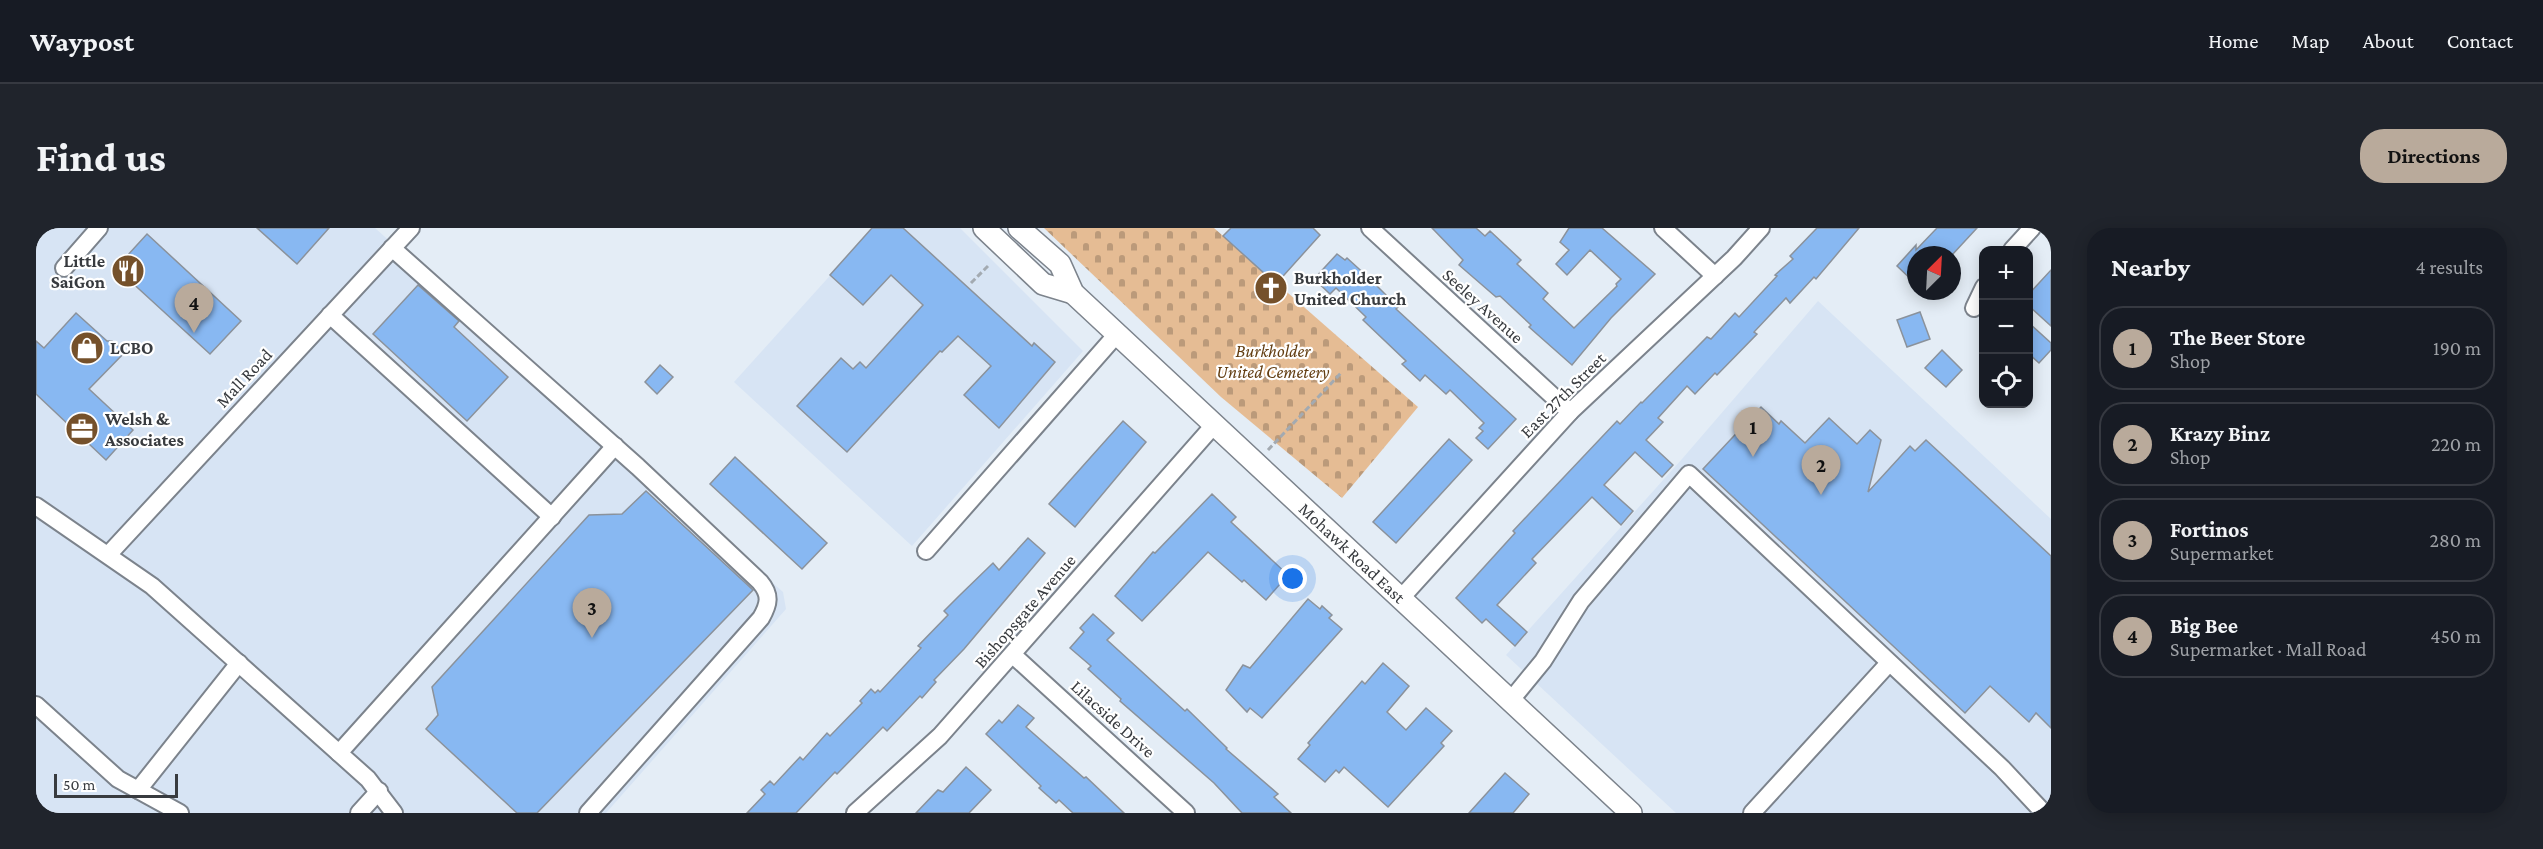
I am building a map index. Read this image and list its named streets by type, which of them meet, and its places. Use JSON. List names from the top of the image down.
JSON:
{
  "streets": {
    "main road": ["Mohawk Road East"],
    "street": [
      "Seeley Avenue",
      "Mall Road",
      "East 27th Street",
      "Bishopsgate Avenue",
      "Lilacside Drive"
    ]
  },
  "crossings": [
    ["Seeley Avenue", "East 27th Street"],
    ["East 27th Street", "Mohawk Road East"],
    ["Mohawk Road East", "Bishopsgate Avenue"],
    ["Bishopsgate Avenue", "Lilacside Drive"]
  ],
  "parks": ["Burkholder United Cemetery"],
  "places": {
    "restaurant": ["Little SaiGon"],
    "church": ["Burkholder United Church"],
    "shop": ["LCBO"],
    "office": ["Welsh & Associates"]
  },
  "scale_bar": "50 m",
  "north": "top right",
  "page": {
    "header": "Waypost",
    "nav": [
      "Home",
      "Map",
      "About",
      "Contact"
    ],
    "buttons": "Directions",
    "title": "Find us",
    "heading": ["Nearby", "4 results"],
    "map_buttons": ["+", "−"],
    "pins": [
      "4",
      "1",
      "2",
      "3"
    ],
    "list": [
      {
        "mark": "1",
        "name": "The Beer Store",
        "note": "Shop",
        "value": "190 m"
      },
      {
        "mark": "2",
        "name": "Krazy Binz",
        "note": "Shop",
        "value": "220 m"
      },
      {
        "mark": "3",
        "name": "Fortinos",
        "note": "Supermarket",
        "value": "280 m"
      },
      {
        "mark": "4",
        "name": "Big Bee",
        "note": "Supermarket · Mall Road",
        "value": "450 m"
      }
    ],
    "scale": "50 m"
  }
}
